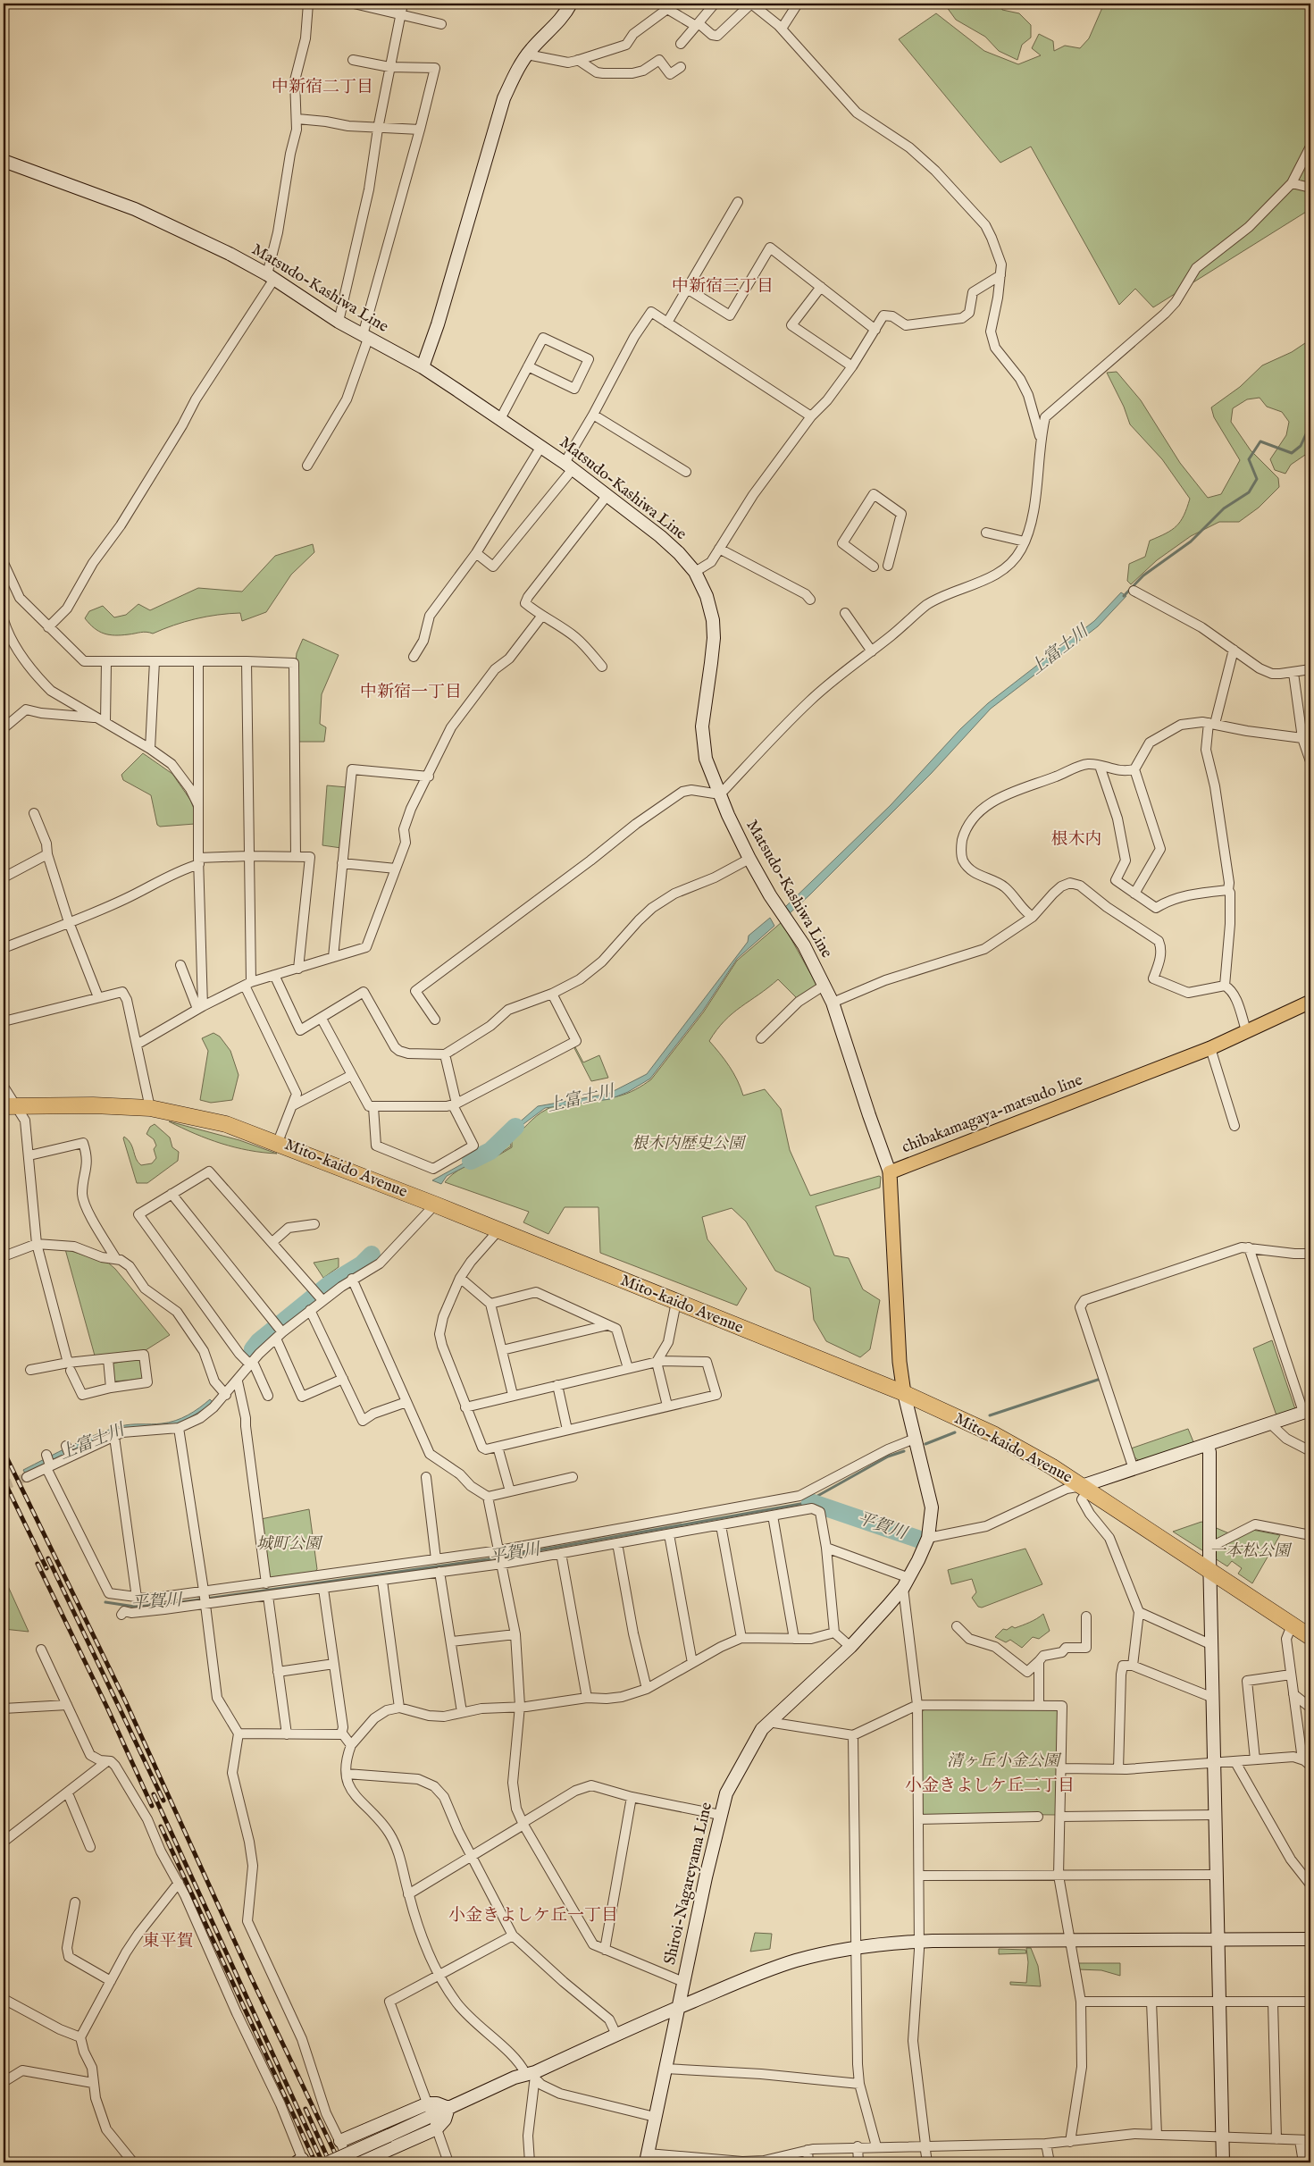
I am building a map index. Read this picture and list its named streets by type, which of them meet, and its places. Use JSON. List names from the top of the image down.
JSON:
{
  "streets": {
    "highway": ["Mito-kaido Avenue"],
    "main road": ["Matsudo-Kashiwa Line", "chibakamagaya-matsudo line", "Shiroi-Nagareyama Line"]
  },
  "crossings": [
    ["Matsudo-Kashiwa Line", "chibakamagaya-matsudo line"],
    ["chibakamagaya-matsudo line", "Mito-kaido Avenue"],
    ["chibakamagaya-matsudo line", "Shiroi-Nagareyama Line"],
    ["Mito-kaido Avenue", "Shiroi-Nagareyama Line"]
  ],
  "districts": [
    "中新宿二丁目",
    "中新宿三丁目",
    "中新宿一丁目",
    "根木内",
    "小金きよしケ丘二丁目",
    "小金きよしケ丘一丁目",
    "東平賀"
  ],
  "water": ["上富士川", "平賀川"],
  "parks": [
    "根木内歴史公園",
    "城町公園",
    "一本松公園",
    "清ヶ丘小金公園"
  ]
}
